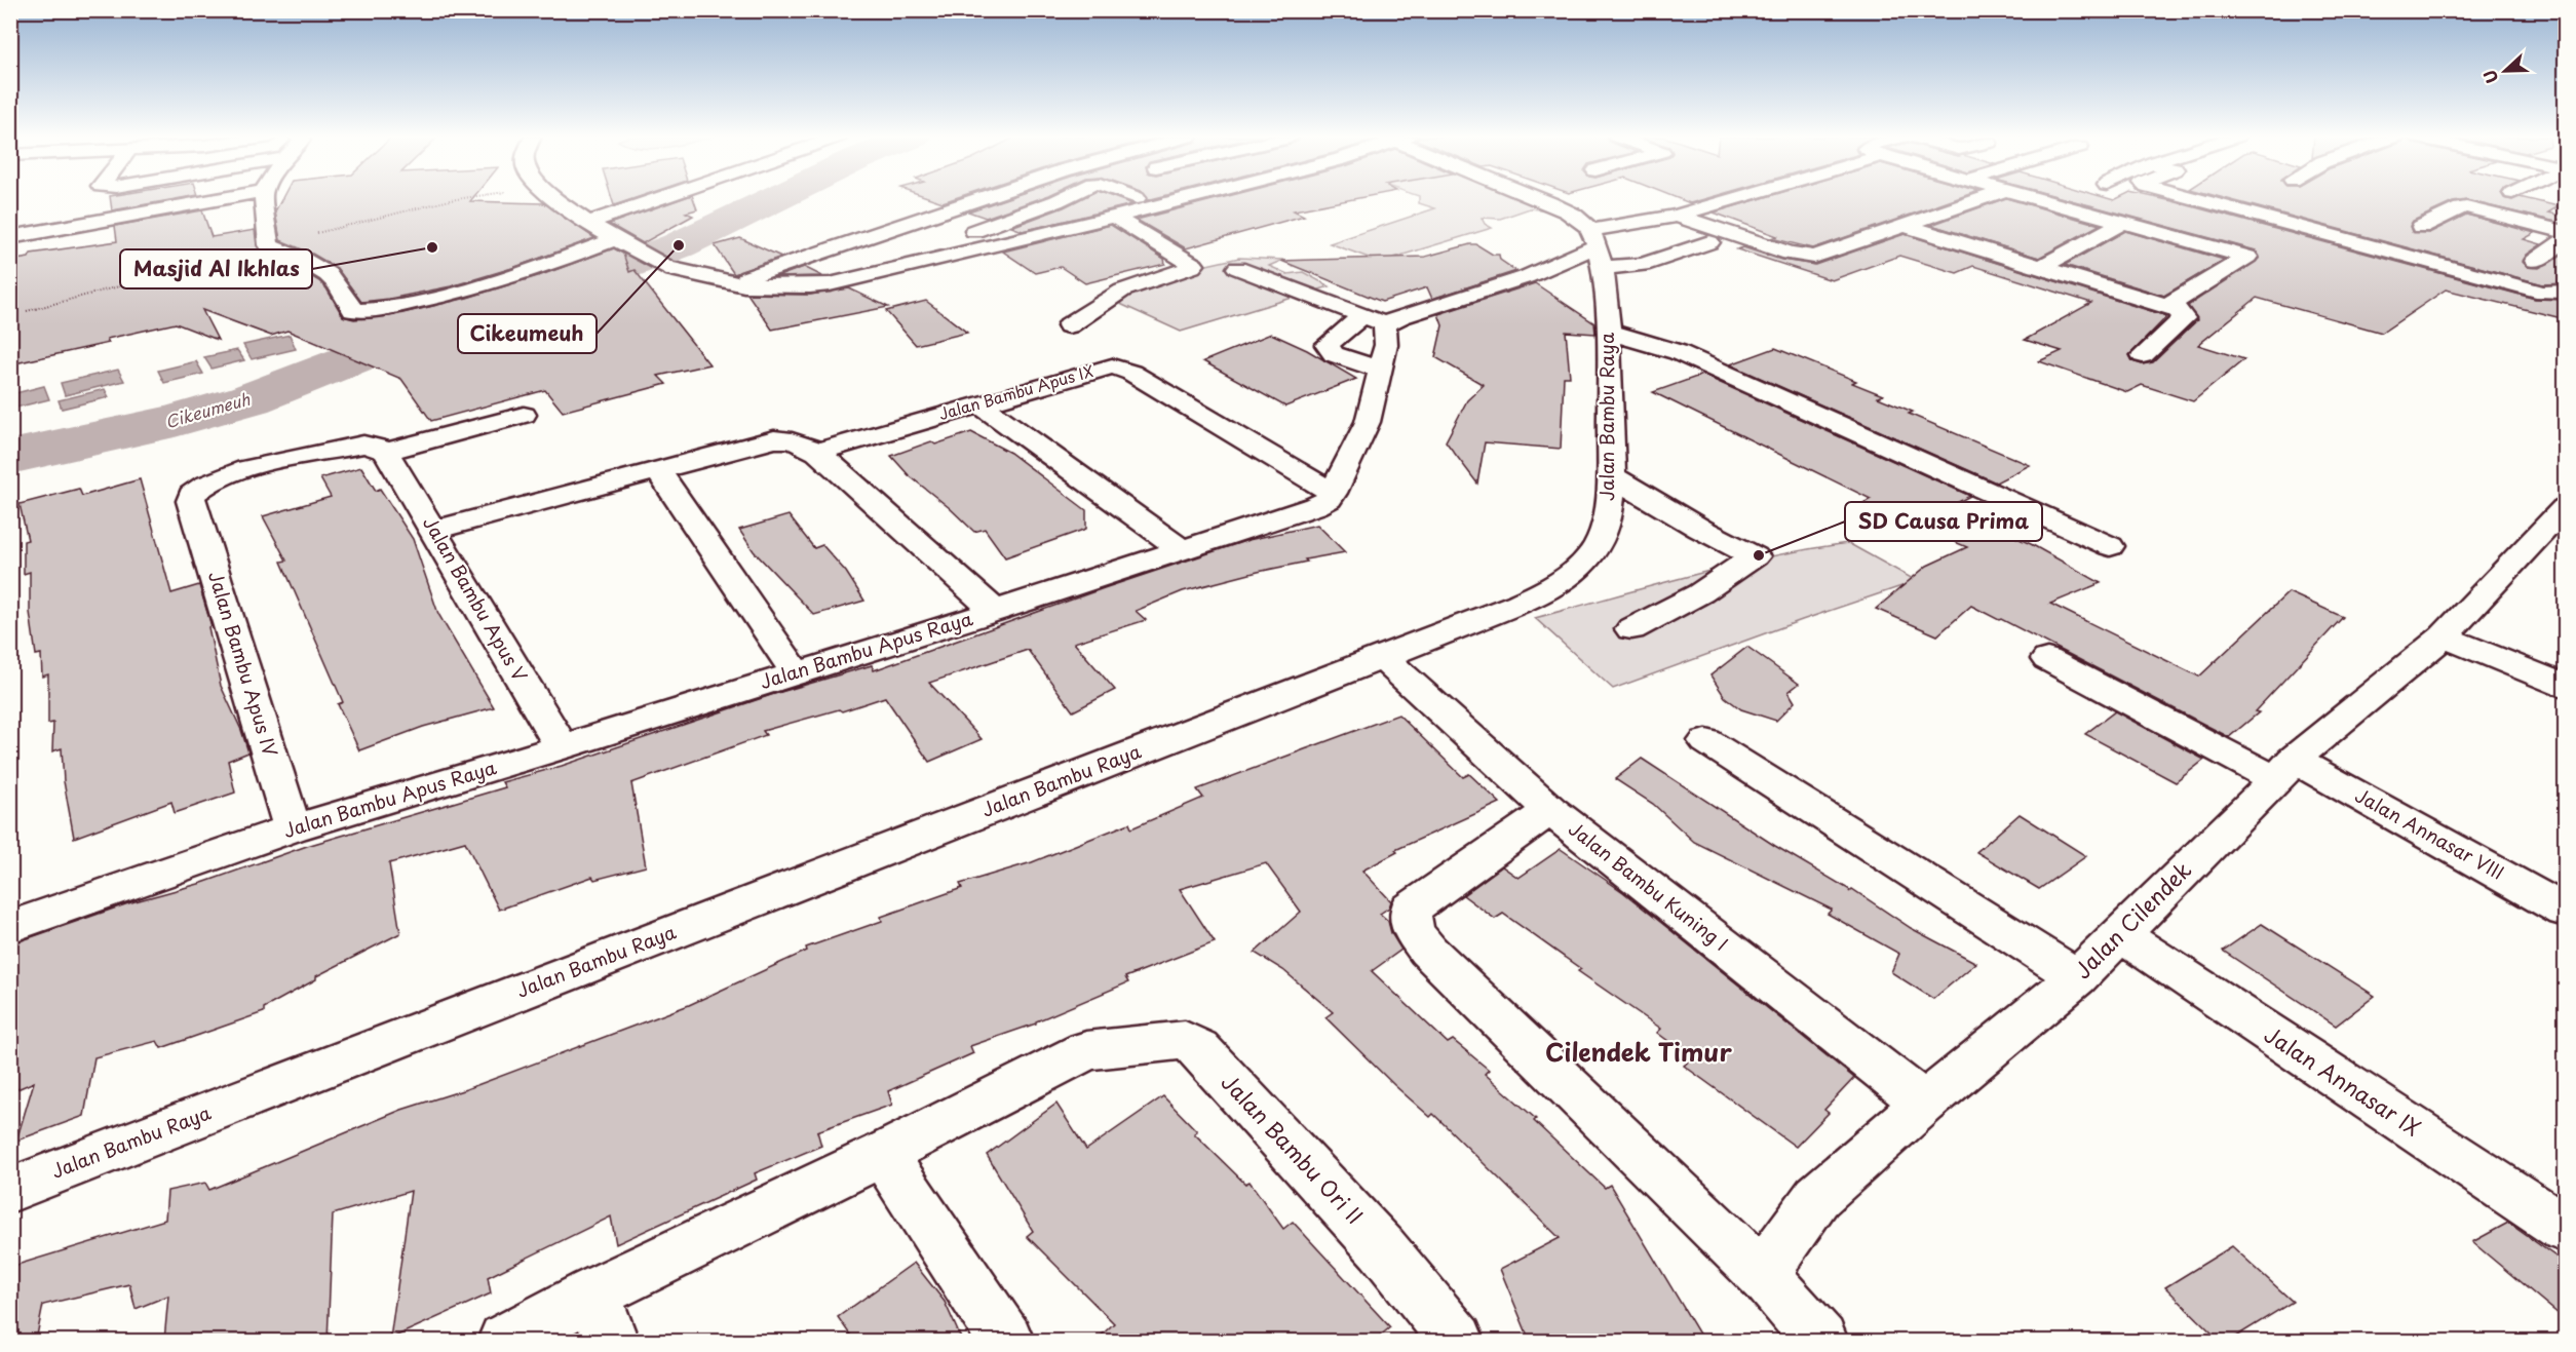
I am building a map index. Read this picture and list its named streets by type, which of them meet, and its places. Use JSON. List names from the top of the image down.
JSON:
{
  "streets": {
    "street": [
      "Jalan Bambu Apus IX",
      "Jalan Bambu Raya",
      "Jalan Bambu Apus V",
      "Jalan Bambu Apus Raya",
      "Jalan Bambu Apus IV",
      "Jalan Annasar VIII",
      "Jalan Bambu Kuning I",
      "Jalan Cilendek",
      "Jalan Annasar IX",
      "Jalan Bambu Ori II"
    ]
  },
  "crossings": [
    ["Jalan Bambu Apus IX", "Jalan Bambu Apus Raya"],
    ["Jalan Bambu Raya", "Jalan Bambu Kuning I"],
    ["Jalan Bambu Apus V", "Jalan Bambu Apus Raya"],
    ["Jalan Bambu Apus V", "Jalan Bambu Apus IV"],
    ["Jalan Bambu Apus Raya", "Jalan Bambu Apus IV"],
    ["Jalan Annasar VIII", "Jalan Cilendek"],
    ["Jalan Bambu Kuning I", "Jalan Cilendek"],
    ["Jalan Cilendek", "Jalan Annasar IX"]
  ],
  "districts": ["Cilendek Timur"],
  "water": ["Cikeumeuh"],
  "places": ["Cikeumeuh", "Masjid Al Ikhlas", "SD Causa Prima"],
  "north": "left"
}
